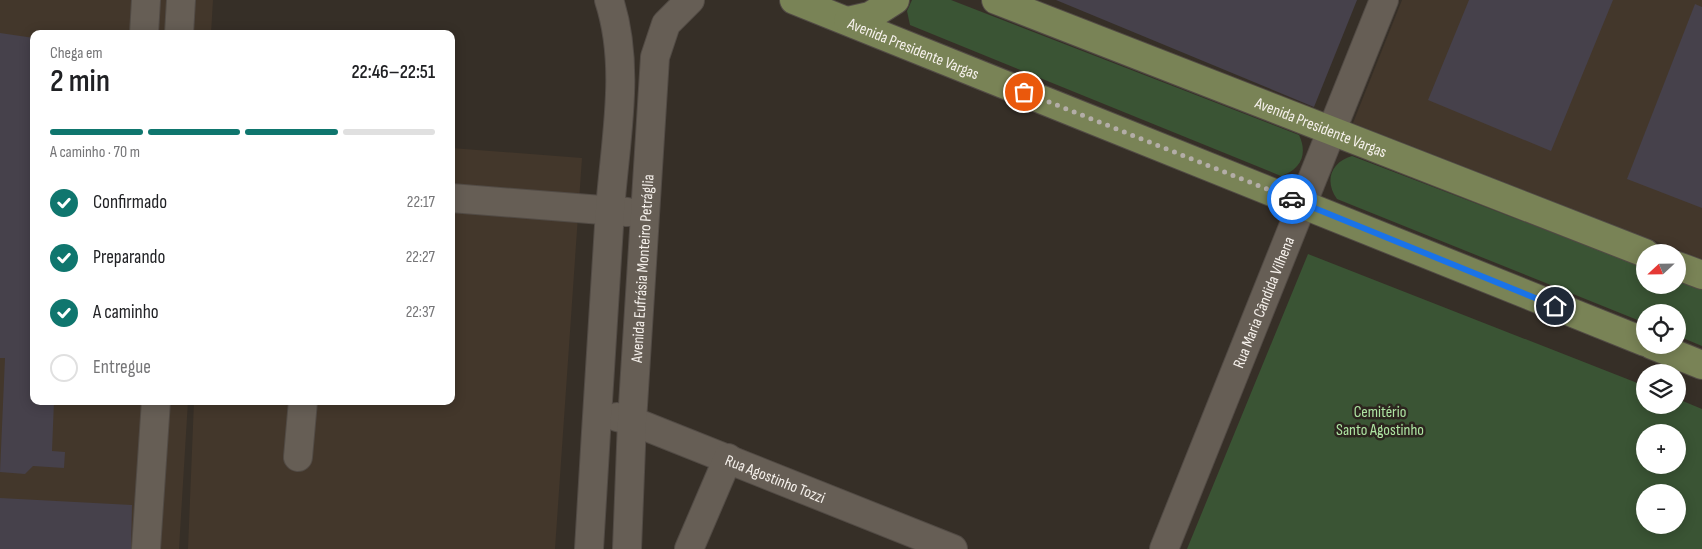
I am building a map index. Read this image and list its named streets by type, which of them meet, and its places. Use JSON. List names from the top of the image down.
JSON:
{
  "streets": {
    "main road": ["Avenida Presidente Vargas"],
    "street": ["Avenida Eufrásia Monteiro Petráglia", "Rua Maria Cândida Vilhena", "Rua Agostinho Tozzi"]
  },
  "crossings": [
    ["Avenida Presidente Vargas", "Rua Maria Cândida Vilhena"],
    ["Avenida Eufrásia Monteiro Petráglia", "Rua Agostinho Tozzi"]
  ],
  "parks": ["Cemitério Santo Agostinho"],
  "north": "left",
  "page": {
    "heading": ["2 min", "Chega em", "22:46–22:51"],
    "bar": "A caminho · 70 m",
    "list": [
      ["Confirmado", "22:17"],
      ["Preparando", "22:27"],
      ["A caminho", "22:37"],
      "Entregue"
    ],
    "map_buttons": ["+", "−"]
  }
}
